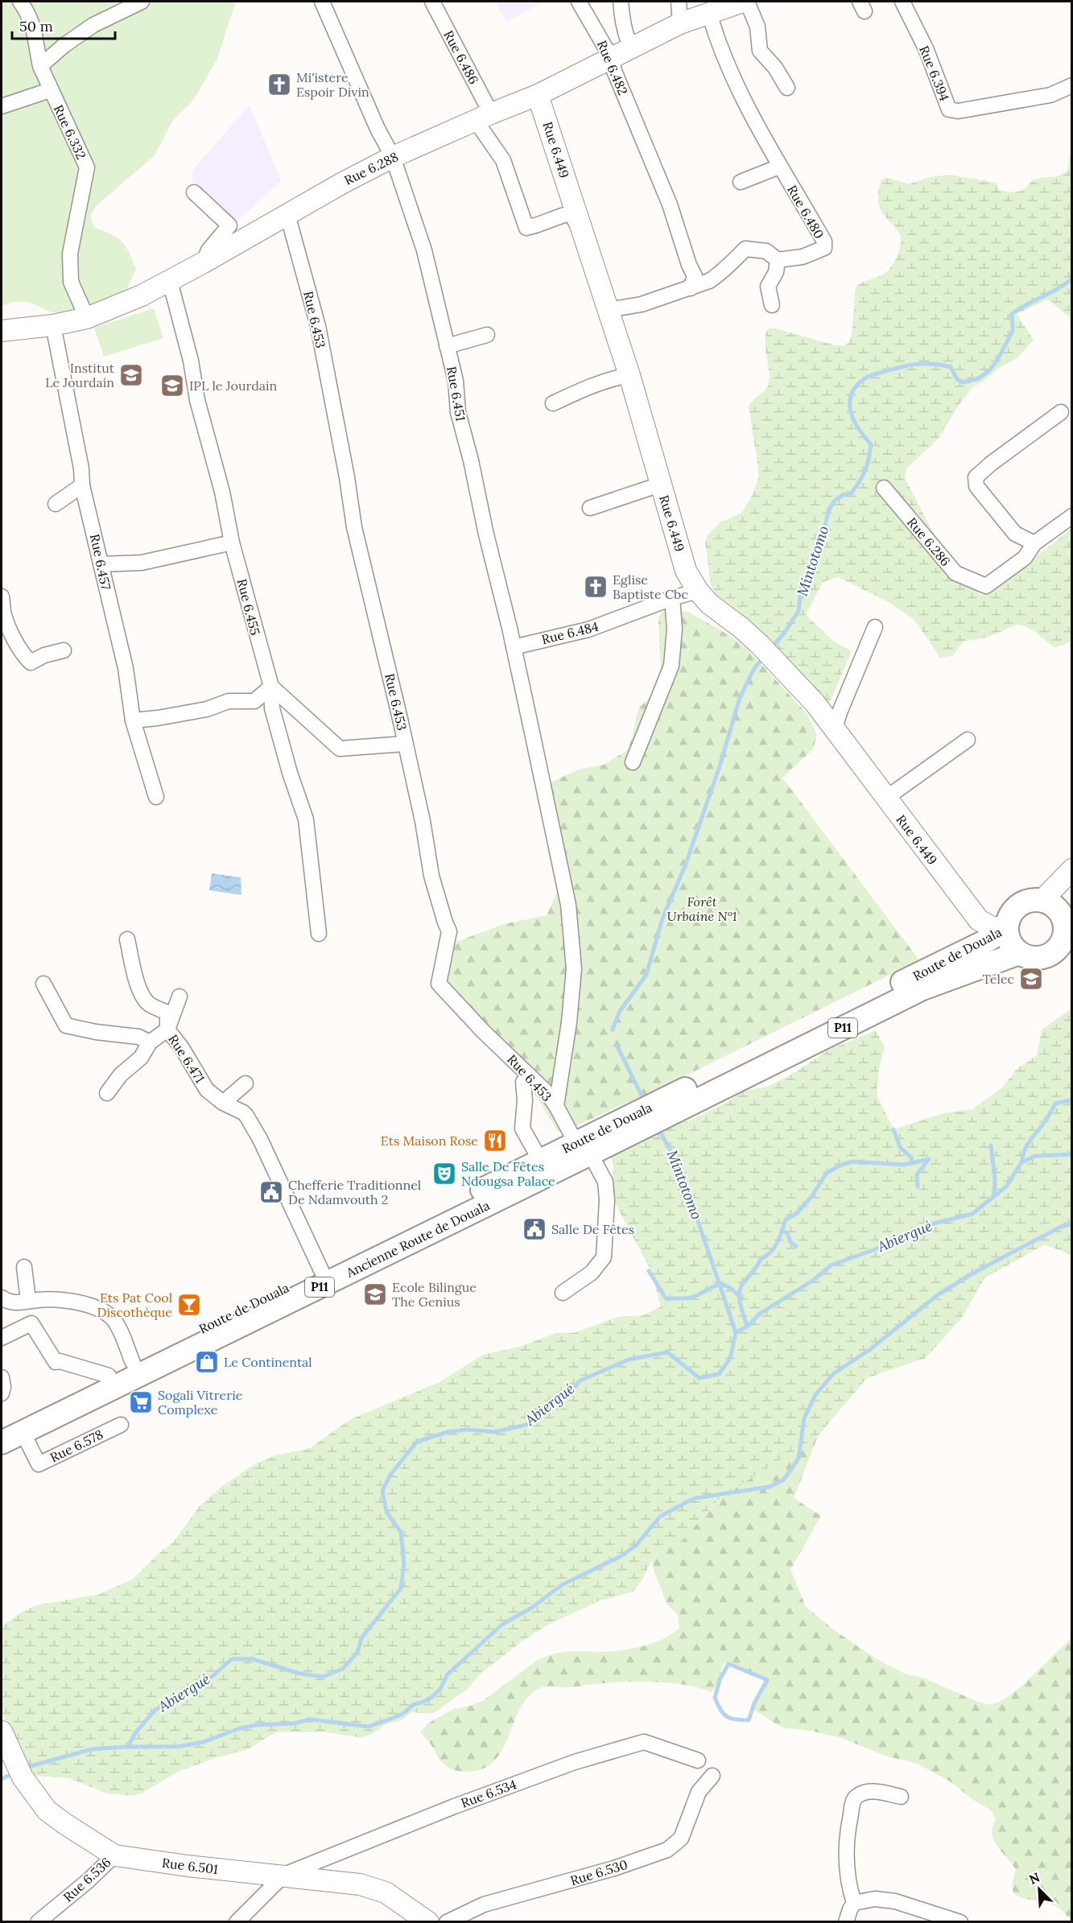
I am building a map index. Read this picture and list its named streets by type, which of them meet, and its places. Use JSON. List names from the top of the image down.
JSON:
{
  "streets": {
    "main road": ["Route de Douala", "P11", "Ancienne Route de Douala"],
    "street": [
      "Rue 6.486",
      "Rue 6.482",
      "Rue 6.394",
      "Rue 6.332",
      "Rue 6.449",
      "Rue 6.288",
      "Rue 6.480",
      "Rue 6.453",
      "Rue 6.451",
      "Rue 6.286",
      "Rue 6.457",
      "Rue 6.455",
      "Rue 6.484",
      "Rue 6.471",
      "Rue 6.578",
      "Rue 6.534",
      "Rue 6.501",
      "Rue 6.530",
      "Rue 6.536"
    ]
  },
  "crossings": [
    ["Rue 6.486", "Rue 6.449"],
    ["Rue 6.486", "Rue 6.288"],
    ["Rue 6.482", "Rue 6.288"],
    ["Rue 6.332", "Rue 6.288"],
    ["Rue 6.449", "Rue 6.288"],
    ["Rue 6.449", "Rue 6.484"],
    ["Rue 6.449", "Route de Douala"],
    ["Rue 6.449", "Ancienne Route de Douala"],
    ["Rue 6.288", "Rue 6.480"],
    ["Rue 6.288", "Rue 6.453"],
    ["Rue 6.288", "Rue 6.451"],
    ["Rue 6.288", "Rue 6.457"],
    ["Rue 6.288", "Rue 6.455"],
    ["Rue 6.453", "Rue 6.451"],
    ["Rue 6.453", "Route de Douala"],
    ["Rue 6.453", "Ancienne Route de Douala"],
    ["Rue 6.451", "Rue 6.484"],
    ["Route de Douala", "Rue 6.471"],
    ["Route de Douala", "Ancienne Route de Douala"],
    ["Route de Douala", "Rue 6.578"],
    ["Ancienne Route de Douala", "Rue 6.578"],
    ["Rue 6.534", "Rue 6.501"],
    ["Rue 6.501", "Rue 6.536"]
  ],
  "water": ["Mintotomo", "Abiergué"],
  "parks": ["Forêt Urbaine N°1"],
  "places": {
    "church": ["Mi'istere Espoir Divin", "Eglise Baptiste Cbc"],
    "school or university": [
      "Institut Le Jourdain",
      "IPL le Jourdain",
      "Telec",
      "Ecole Bilingue The Genius"
    ],
    "restaurant": ["Ets Maison Rose"],
    "theatre": ["Salle De Fêtes Ndougsa Palace"],
    "public building": ["Chefferie Traditionnel De Ndamvouth 2", "Salle De Fêtes"],
    "bar": ["Ets Pat Cool Discothèque"],
    "shop": ["Le Continental"],
    "supermarket": ["Sogali Vitrerie Complexe"]
  },
  "scale_bar": "50 m",
  "north": "top left"
}
